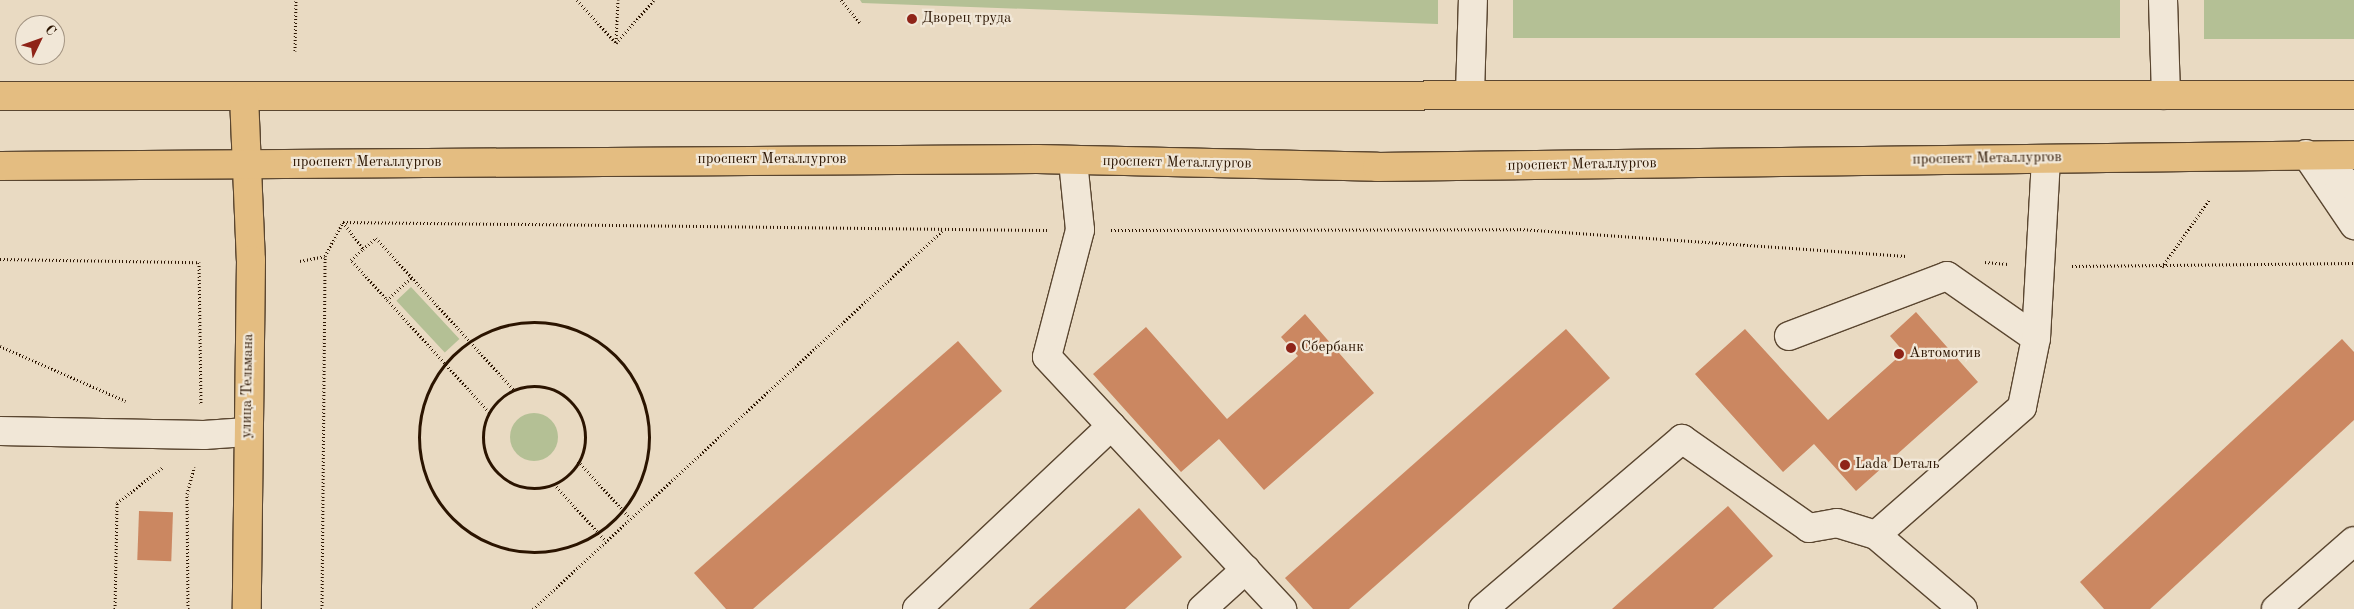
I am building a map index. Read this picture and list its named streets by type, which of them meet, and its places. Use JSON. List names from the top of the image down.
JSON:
{
  "streets": {
    "main road": ["проспект Металлургов", "улица Тельмана"]
  },
  "crossings": [
    ["проспект Металлургов", "улица Тельмана"]
  ],
  "places": [
    "Дворец труда",
    "Сбербанк",
    "Автомотив",
    "Lada Dеталь"
  ],
  "north": "top right"
}
